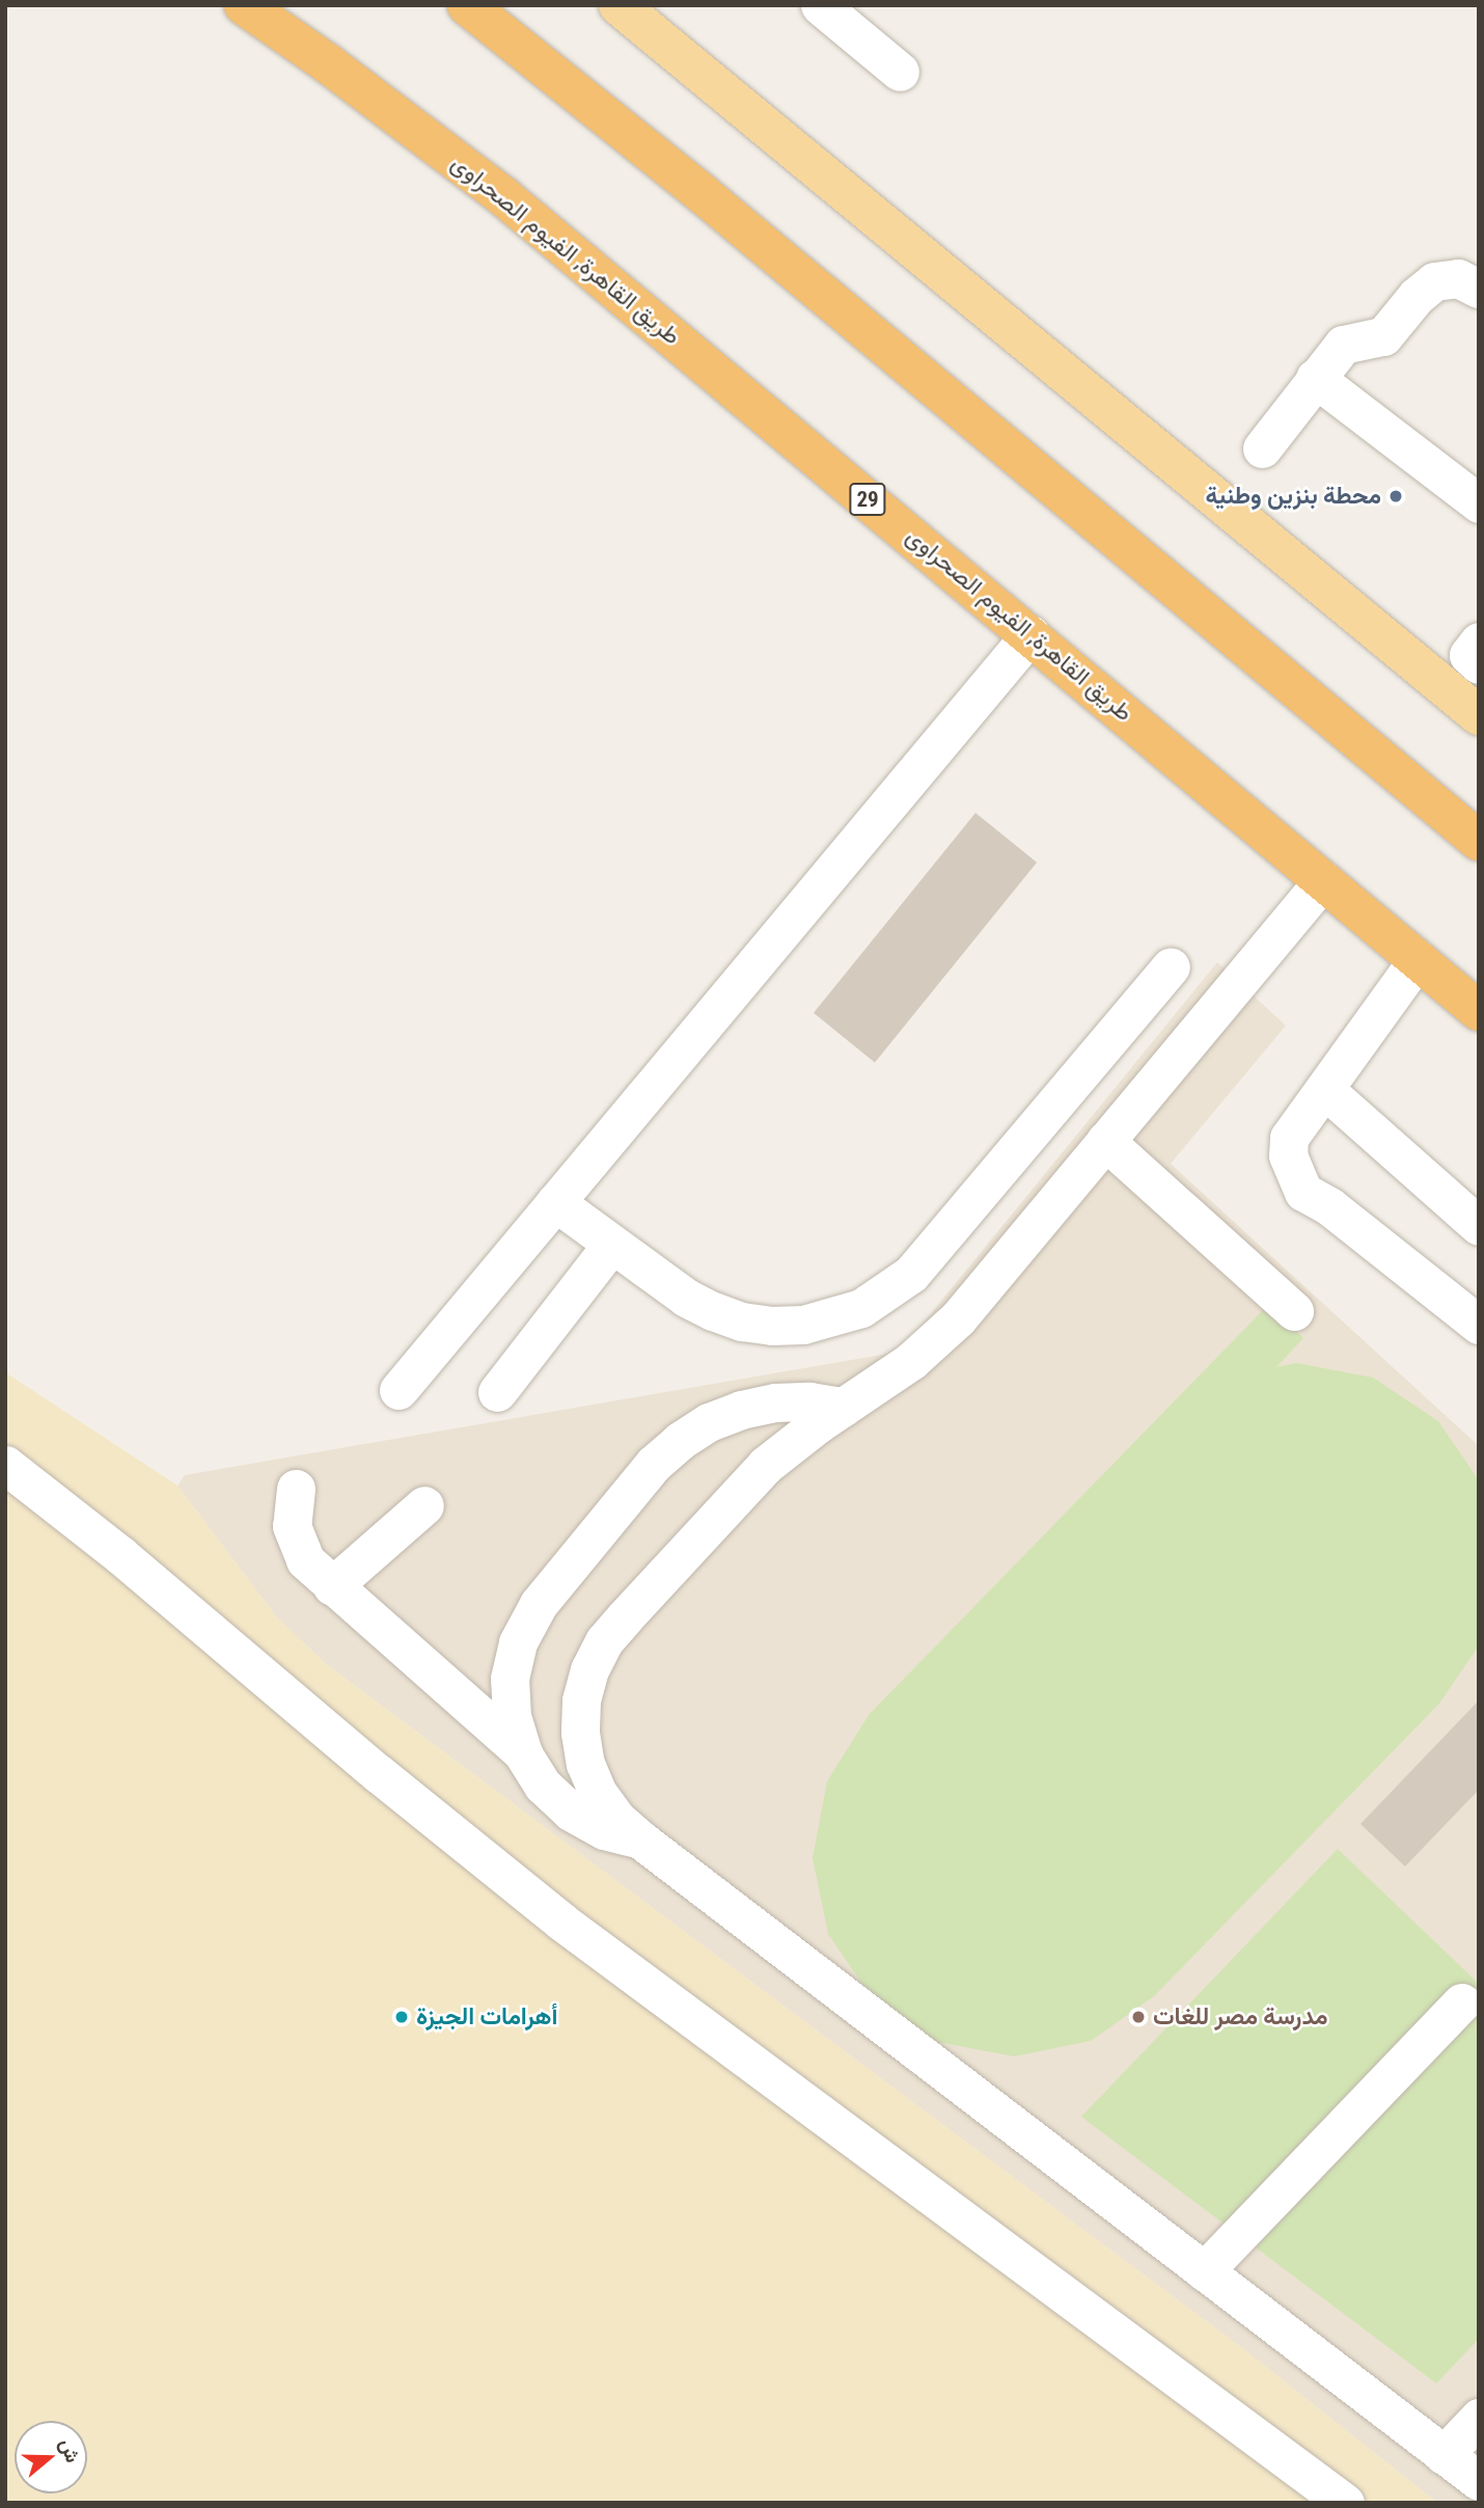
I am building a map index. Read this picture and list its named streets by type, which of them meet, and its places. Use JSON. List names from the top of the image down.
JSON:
{
  "streets": {
    "highway": ["طريق القاهرة, الفيوم الصحراوى", "29"]
  },
  "places": ["محطة بنزين وطنية", "أهرامات الجيزة", "مدرسة مصر للغات"],
  "north": "right"
}
